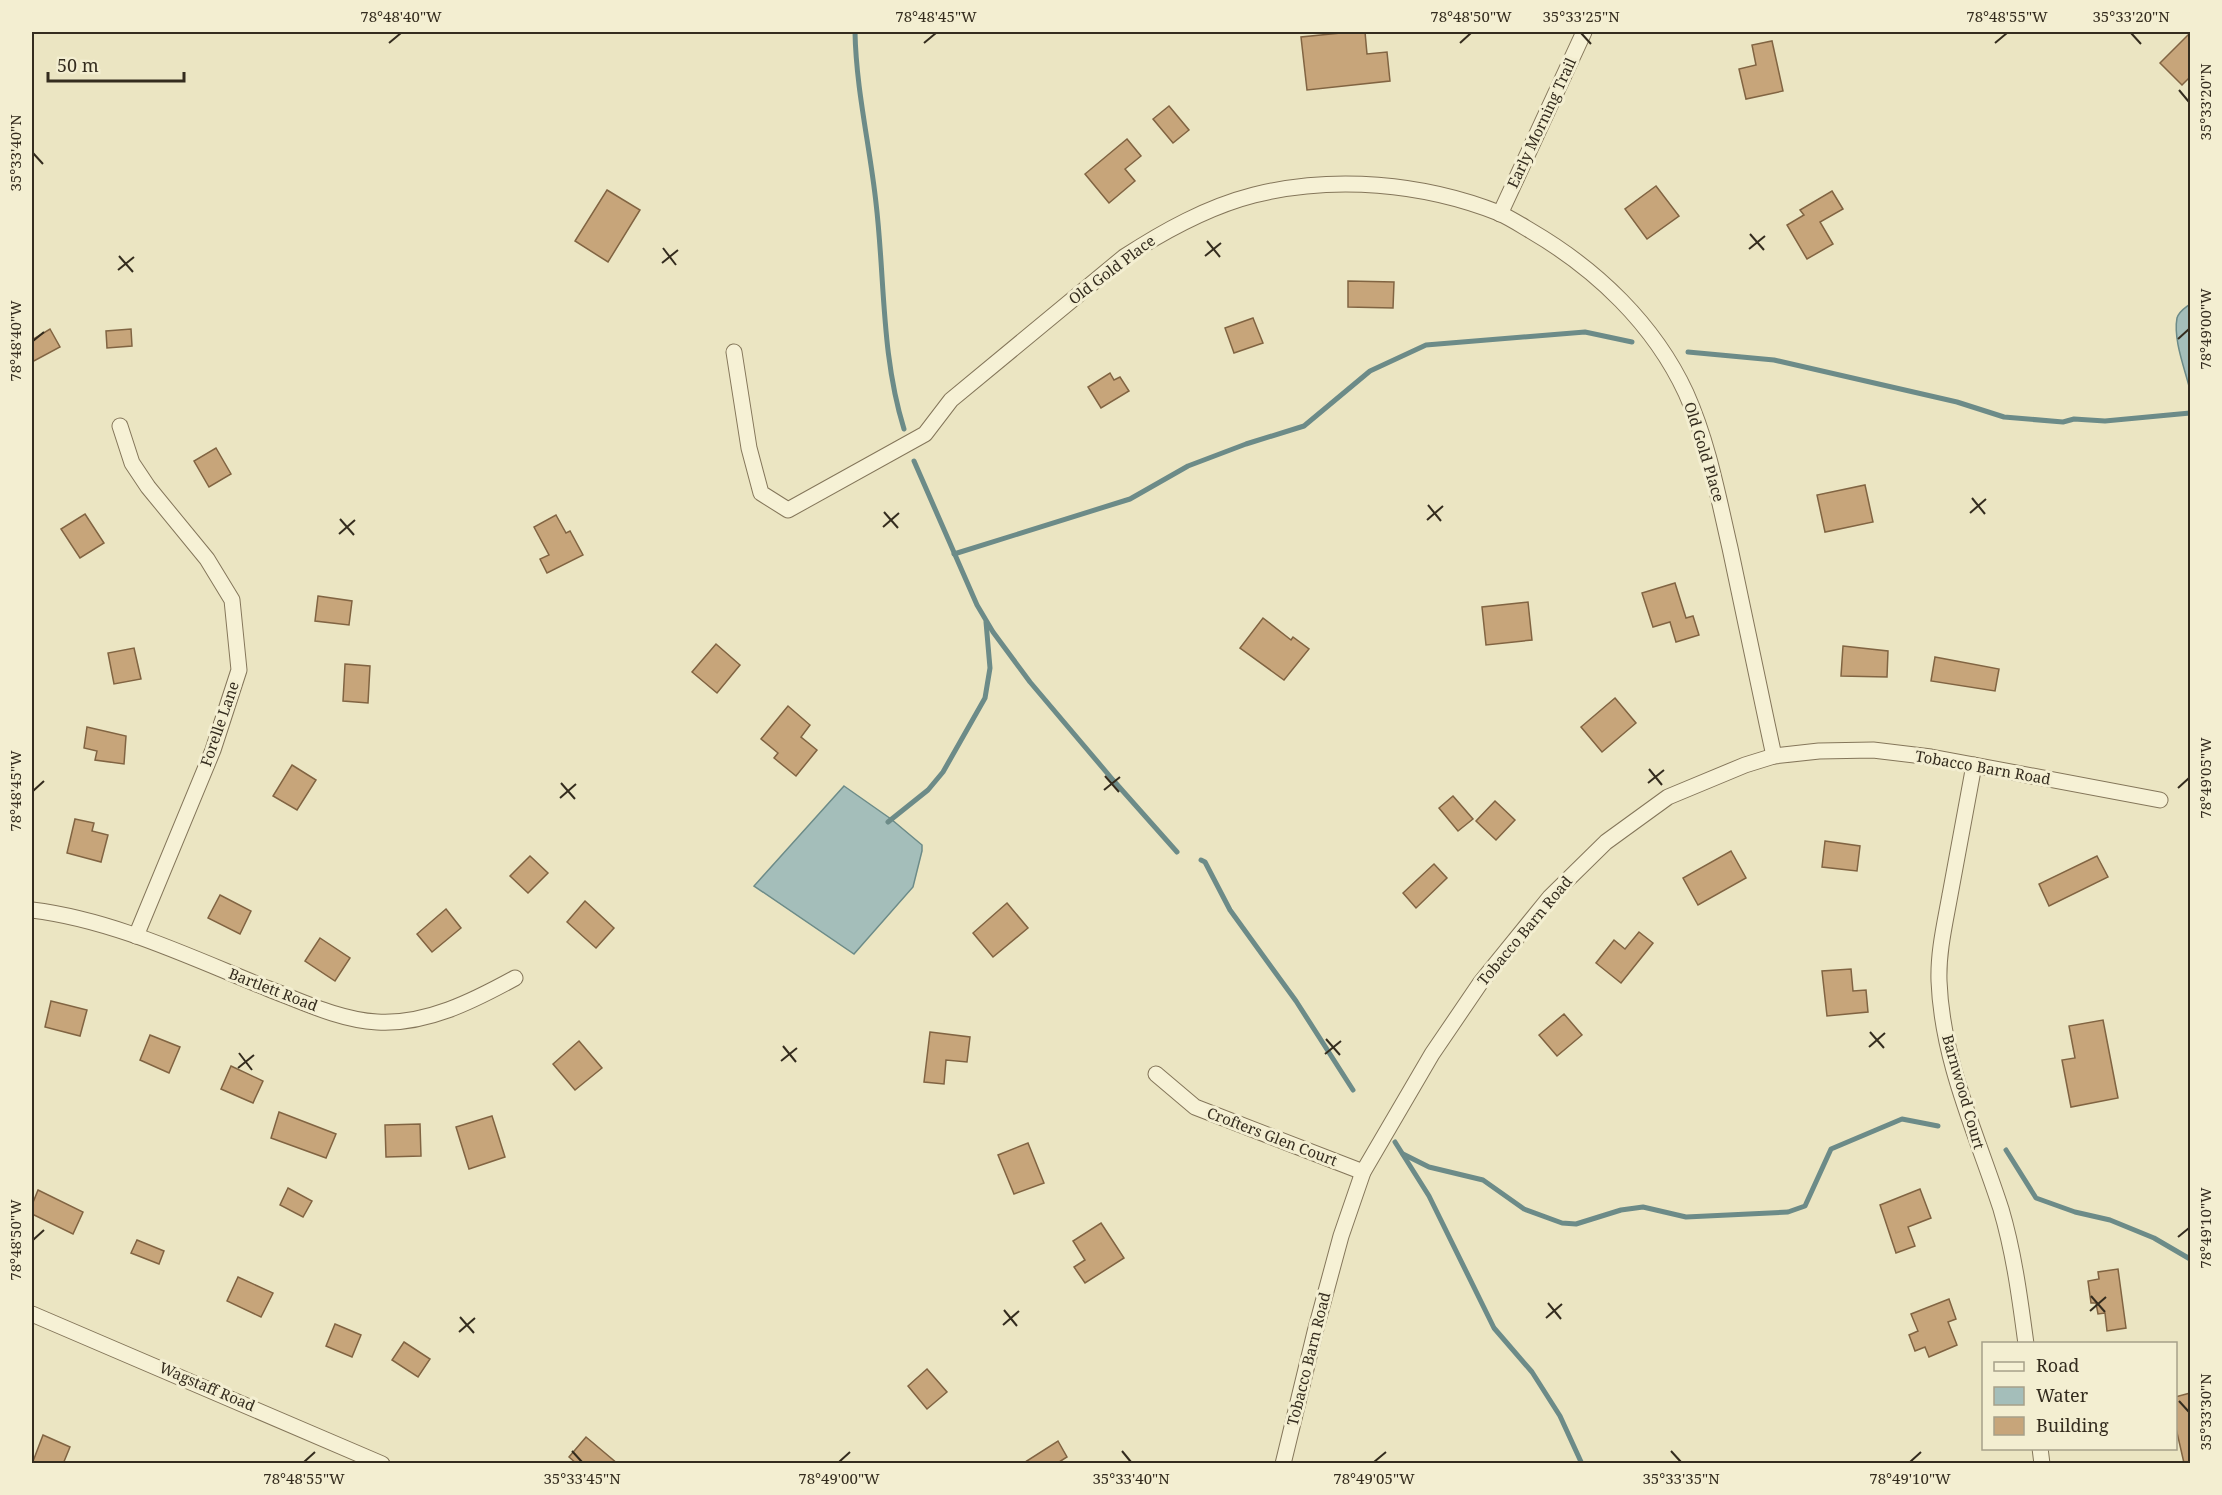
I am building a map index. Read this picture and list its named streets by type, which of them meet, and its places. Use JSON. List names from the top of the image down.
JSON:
{
  "streets": {
    "street": [
      "Early Morning Trail",
      "Old Gold Place",
      "Forelle Lane",
      "Tobacco Barn Road",
      "Bartlett Road",
      "Barnwood Court",
      "Crofters Glen Court",
      "Wagstaff Road"
    ]
  },
  "crossings": [
    ["Early Morning Trail", "Old Gold Place"],
    ["Old Gold Place", "Tobacco Barn Road"],
    ["Forelle Lane", "Bartlett Road"],
    ["Tobacco Barn Road", "Barnwood Court"],
    ["Tobacco Barn Road", "Crofters Glen Court"]
  ],
  "legend": ["Road", "Water", "Building"],
  "scale_bar": "50 m",
  "coordinates": [
    "78°48'40\"W",
    "78°48'45\"W",
    "78°48'50\"W",
    "35°33'25\"N",
    "78°48'55\"W",
    "35°33'20\"N",
    "35°33'40\"N",
    "78°49'00\"W",
    "78°49'05\"W",
    "78°49'10\"W",
    "35°33'30\"N",
    "35°33'45\"N",
    "35°33'35\"N"
  ]
}
